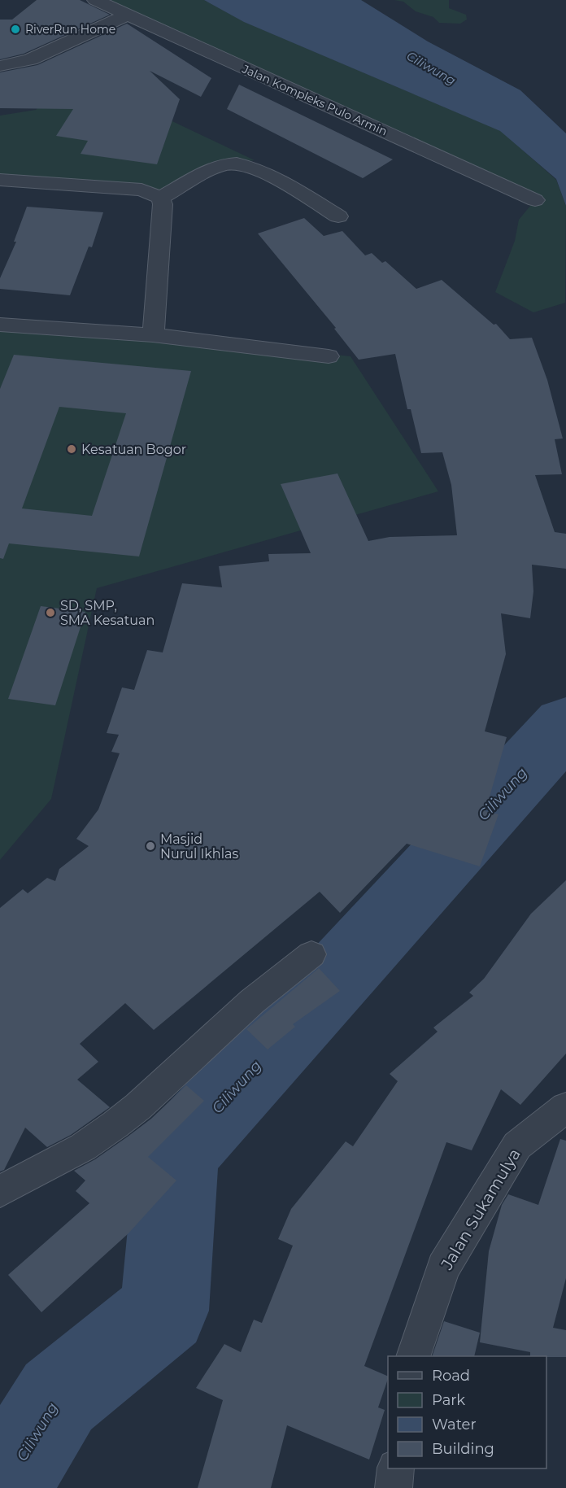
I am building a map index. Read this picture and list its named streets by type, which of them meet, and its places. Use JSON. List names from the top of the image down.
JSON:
{
  "streets": {
    "street": ["Jalan Kompleks Pulo Armin", "Jalan Sukamulya"]
  },
  "water": ["Ciliwung"],
  "places": [
    "RiverRun Home",
    "Kesatuan Bogor",
    "SD, SMP, SMA Kesatuan",
    "Masjid Nurul Ikhlas"
  ],
  "legend": [
    "Road",
    "Park",
    "Water",
    "Building"
  ]
}
